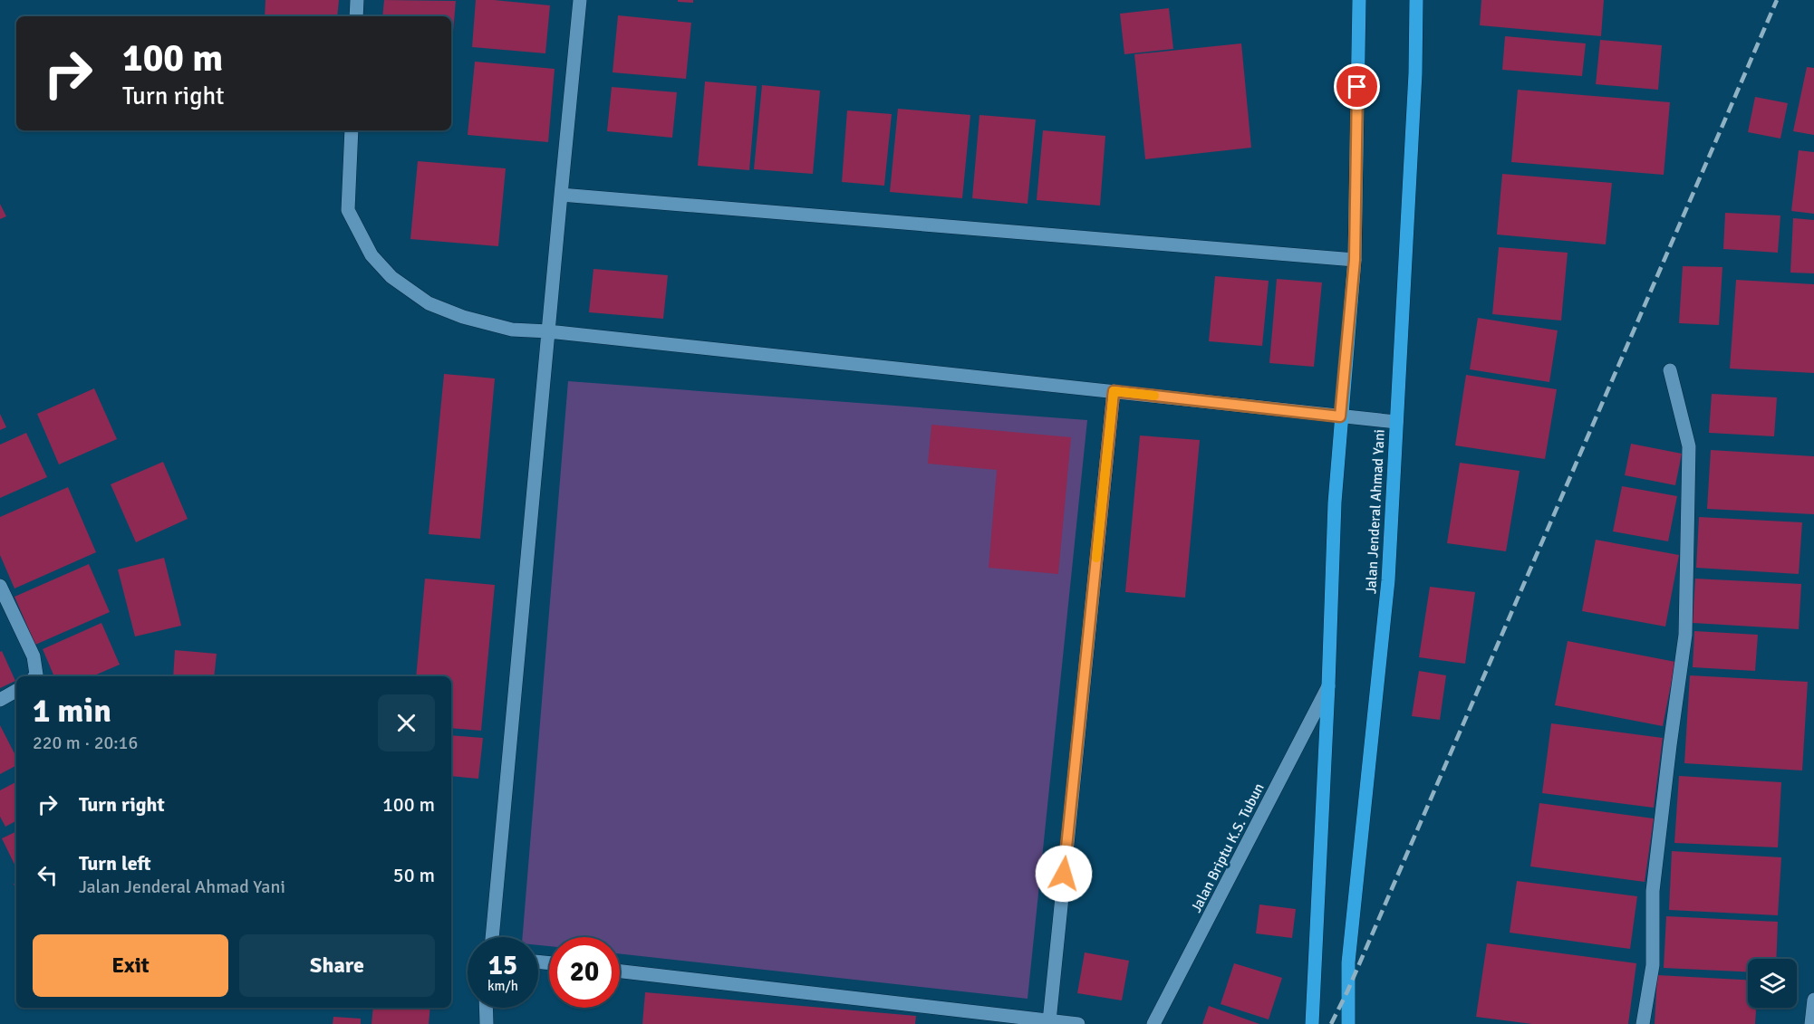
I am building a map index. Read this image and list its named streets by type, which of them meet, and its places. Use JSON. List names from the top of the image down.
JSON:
{
  "streets": {
    "main road": ["Jalan Jenderal Ahmad Yani"],
    "street": ["Jalan Briptu K.S. Tubun"]
  },
  "page": {
    "turn": ["100 m", "Turn right"],
    "heading": ["1 min", "220 m · 20:16"],
    "list": [
      {
        "name": "Turn right",
        "value": "100 m"
      },
      {
        "name": "Turn left",
        "note": "Jalan Jenderal Ahmad Yani",
        "value": "50 m"
      }
    ],
    "buttons": ["Exit", "Share"],
    "speed": "15 km/h",
    "limit": "20"
  }
}
